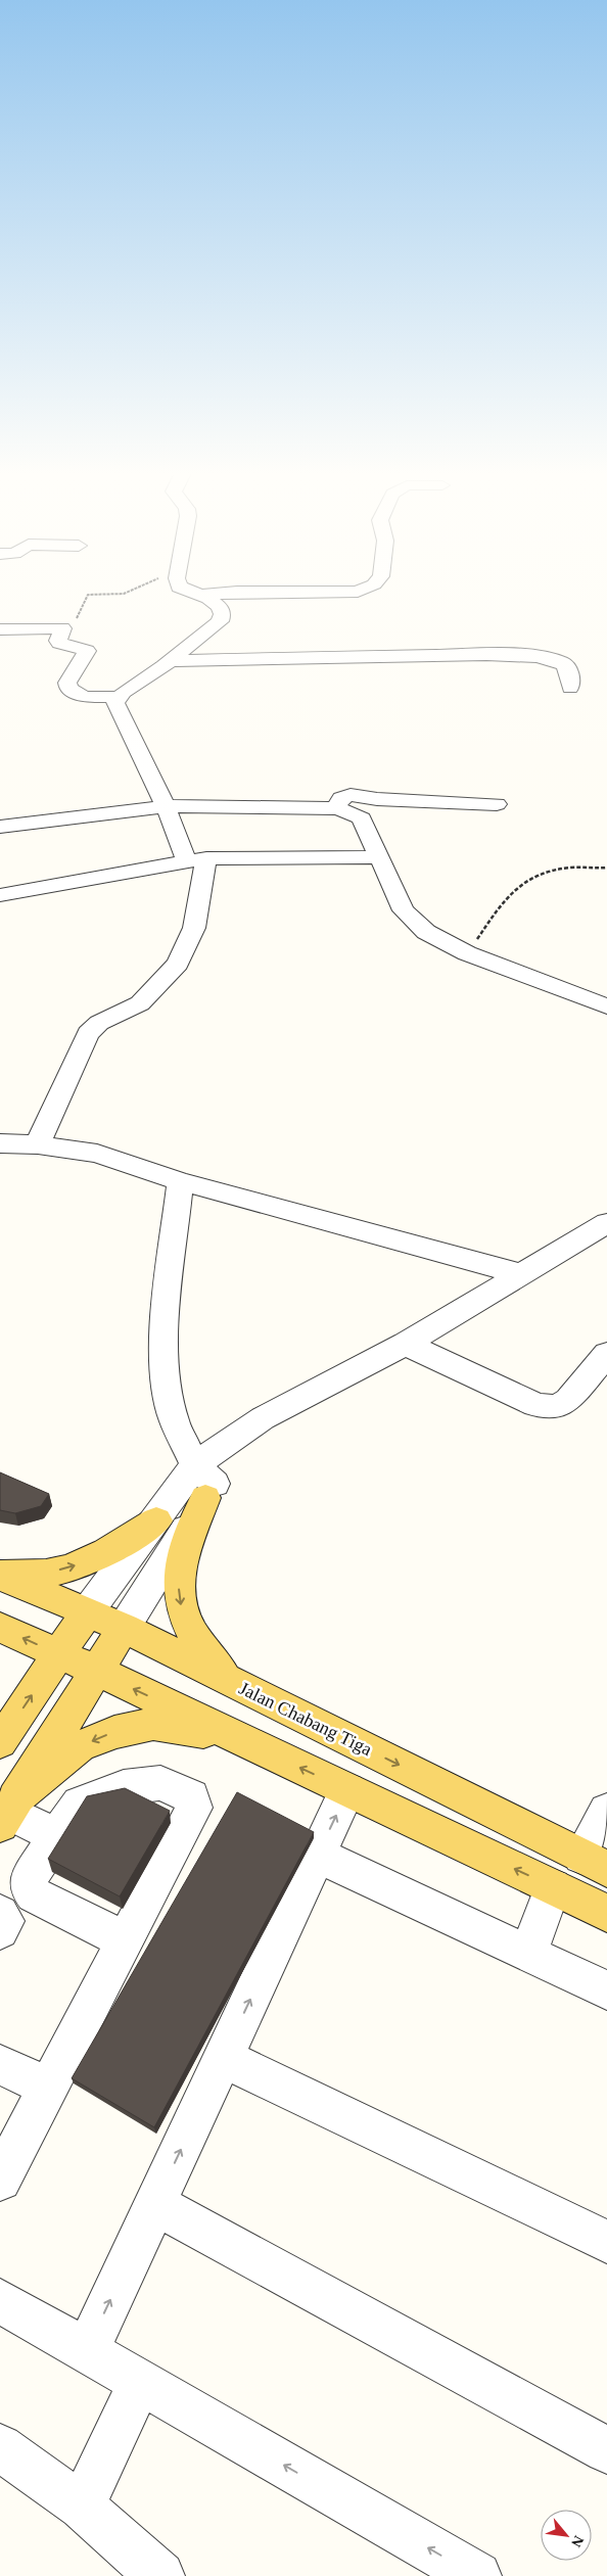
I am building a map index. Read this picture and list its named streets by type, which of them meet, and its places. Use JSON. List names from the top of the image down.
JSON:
{
  "streets": {
    "main road": ["Jalan Chabang Tiga"]
  },
  "north": "bottom right"
}
